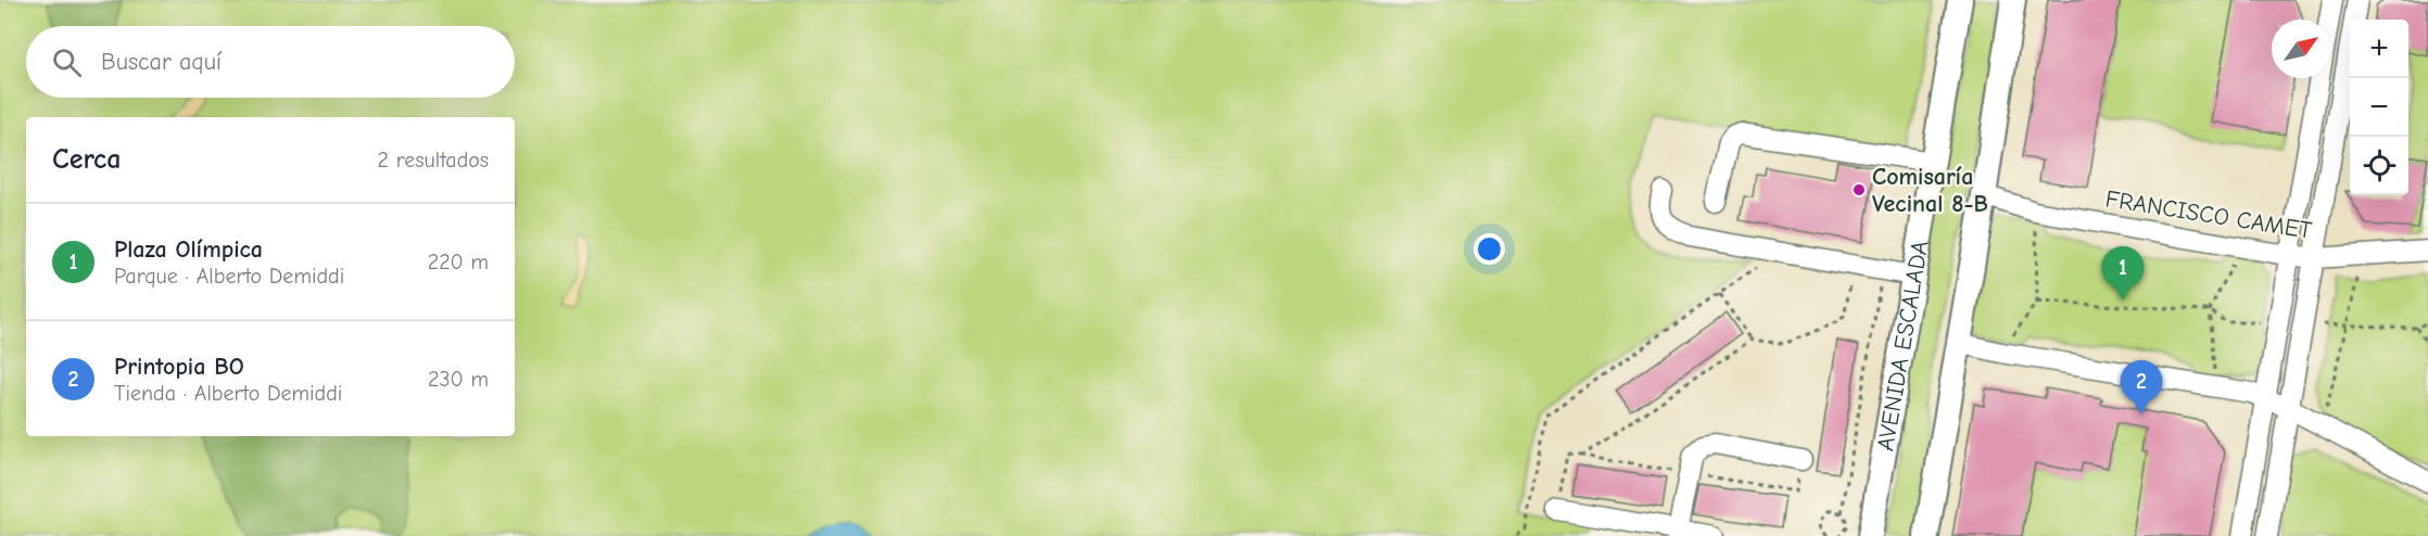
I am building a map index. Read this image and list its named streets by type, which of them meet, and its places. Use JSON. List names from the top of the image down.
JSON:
{
  "streets": {
    "main road": ["AVENIDA ESCALADA"],
    "street": ["FRANCISCO CAMET"]
  },
  "places": ["Comisaría Vecinal 8-B"],
  "north": "top right",
  "page": {
    "map_buttons": ["+", "−"],
    "search": "Buscar aquí",
    "heading": ["Cerca", "2 resultados"],
    "list": [
      {
        "mark": "1",
        "name": "Plaza Olímpica",
        "note": "Parque · Alberto Demiddi",
        "value": "220 m"
      },
      {
        "mark": "2",
        "name": "Printopia BO",
        "note": "Tienda · Alberto Demiddi",
        "value": "230 m"
      }
    ],
    "pins": ["1", "2"]
  }
}
